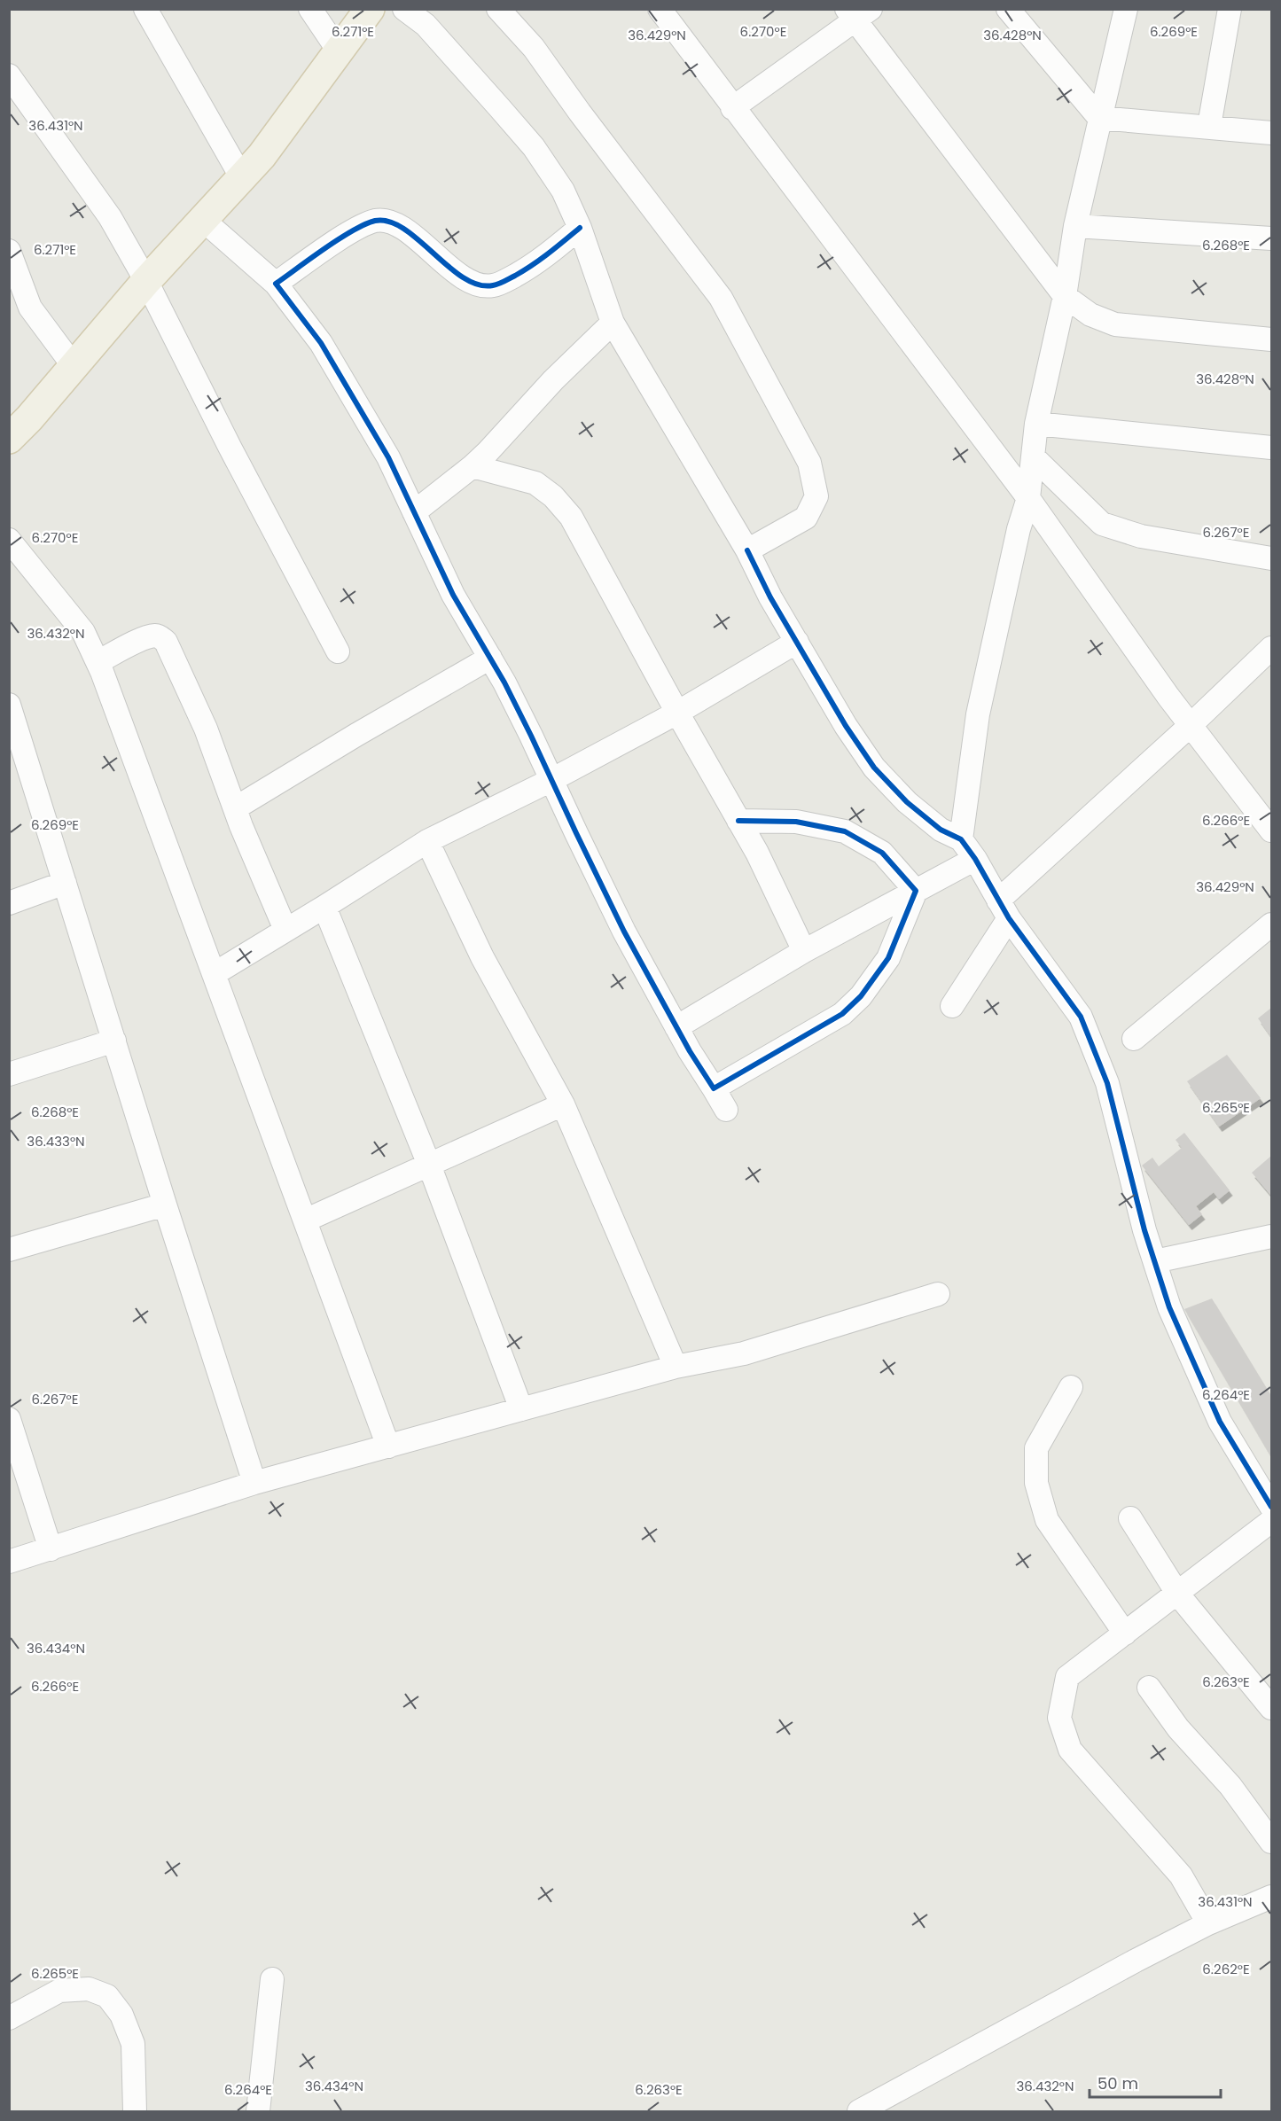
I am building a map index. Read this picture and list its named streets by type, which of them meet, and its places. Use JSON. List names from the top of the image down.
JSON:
{
  "scale_bar": "50 m",
  "coordinates": [
    "6.270°E",
    "6.269°E",
    "6.271°E",
    "36.429°N",
    "36.428°N",
    "36.431°N",
    "6.268°E",
    "6.267°E",
    "36.432°N",
    "6.266°E",
    "6.265°E",
    "36.433°N",
    "6.264°E",
    "36.434°N",
    "6.263°E",
    "6.262°E"
  ]
}
